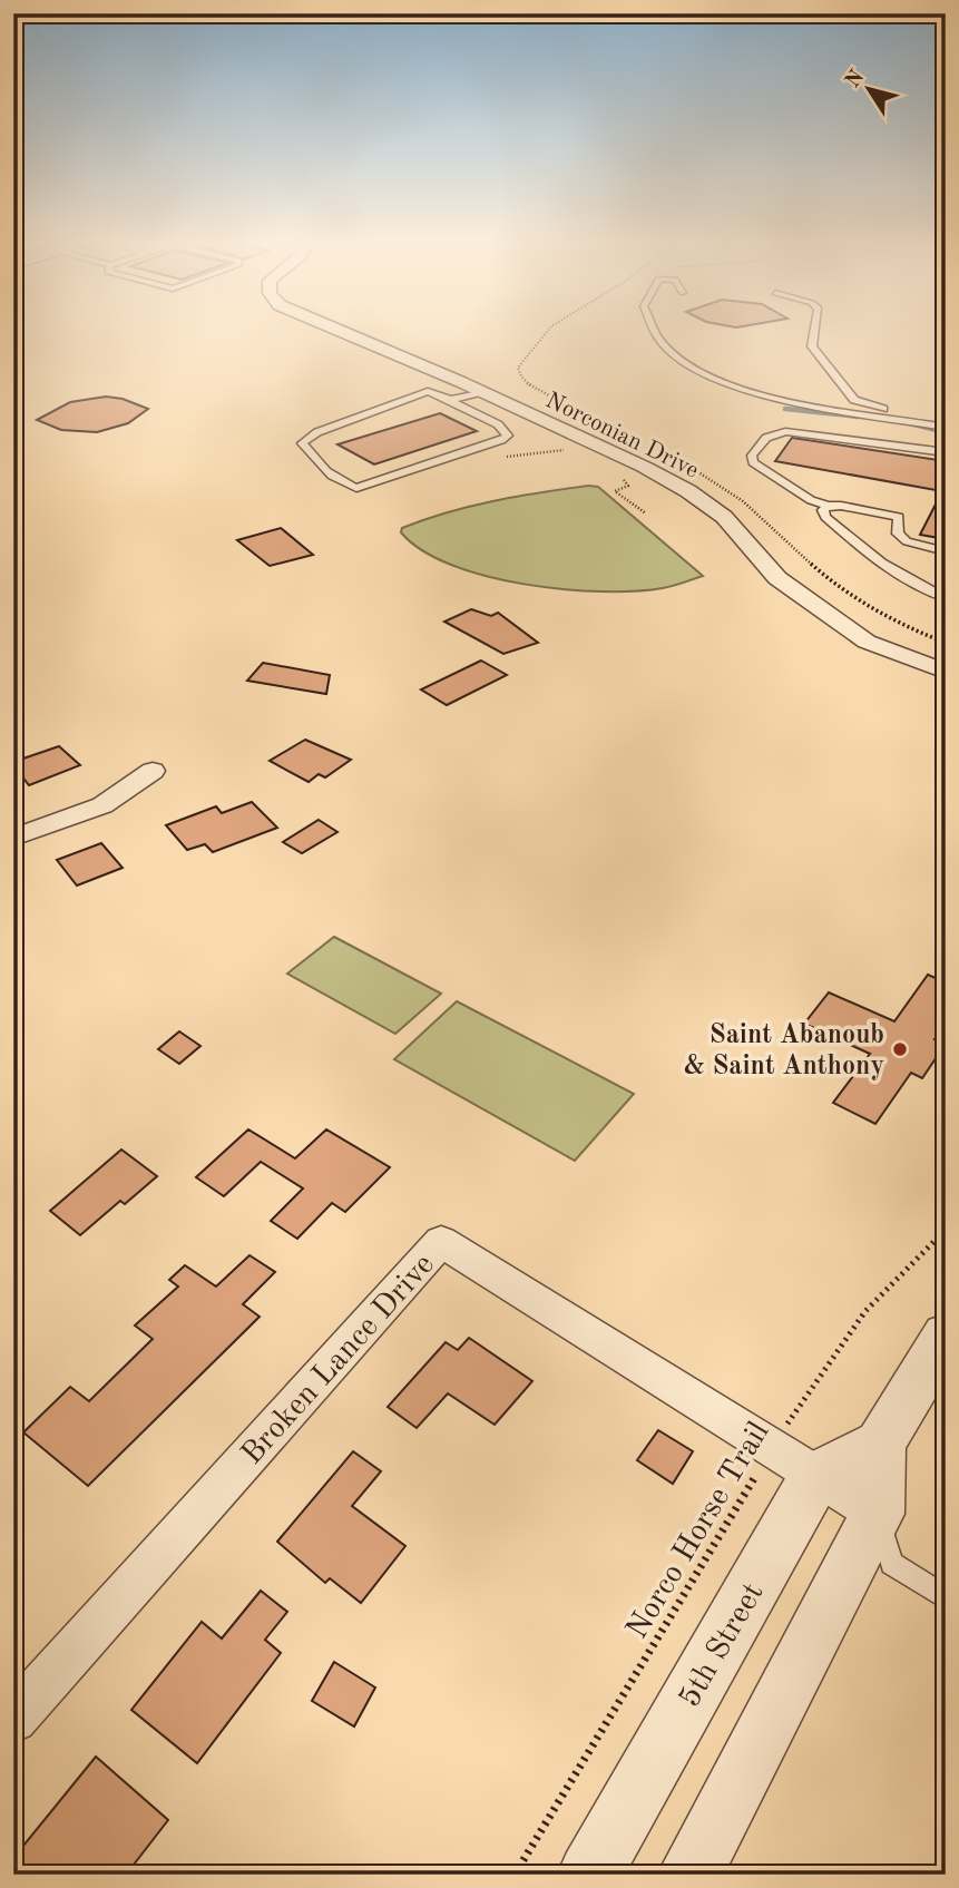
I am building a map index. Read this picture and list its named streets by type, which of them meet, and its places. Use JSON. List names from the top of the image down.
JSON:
{
  "streets": {
    "street": ["Norconian Drive", "Broken Lance Drive", "5th Street"],
    "path": ["Norco Horse Trail"]
  },
  "crossings": [
    ["Broken Lance Drive", "Norco Horse Trail"],
    ["Broken Lance Drive", "5th Street"],
    ["Norco Horse Trail", "5th Street"]
  ],
  "places": ["Saint Abanoub & Saint Anthony"],
  "north": "top left"
}
